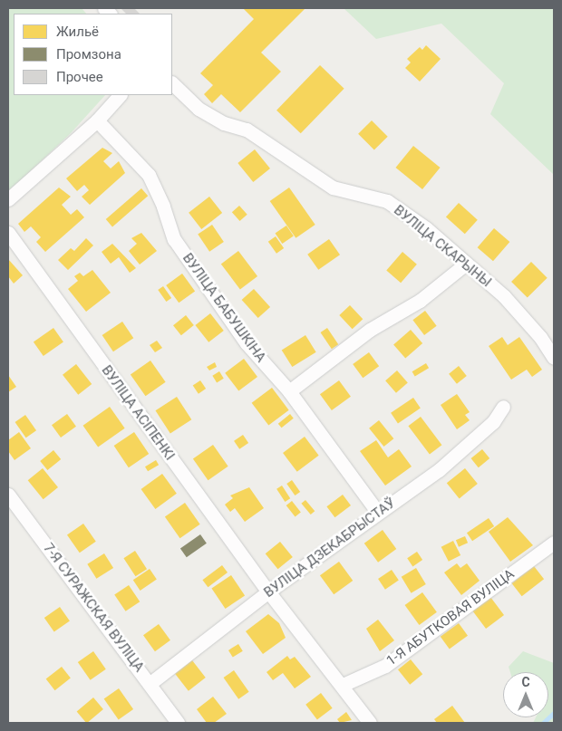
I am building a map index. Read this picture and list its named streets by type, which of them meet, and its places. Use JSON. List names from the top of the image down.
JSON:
{
  "streets": {
    "street": [
      "ВУЛІЦА СКАРЫНЫ",
      "ВУЛІЦА БАБУШКІНА",
      "ВУЛІЦА АСІПЕНКІ",
      "ВУЛІЦА ДЗЕКАБРЫСТАЎ",
      "7-Я СУРАЖСКАЯ ВУЛІЦА",
      "1-Я АБУТКОВАЯ ВУЛІЦА"
    ]
  },
  "crossings": [
    ["ВУЛІЦА БАБУШКІНА", "ВУЛІЦА ДЗЕКАБРЫСТАЎ"],
    ["ВУЛІЦА АСІПЕНКІ", "ВУЛІЦА ДЗЕКАБРЫСТАЎ"],
    ["ВУЛІЦА АСІПЕНКІ", "1-Я АБУТКОВАЯ ВУЛІЦА"],
    ["ВУЛІЦА ДЗЕКАБРЫСТАЎ", "7-Я СУРАЖСКАЯ ВУЛІЦА"]
  ],
  "legend": ["Жильё", "Промзона", "Прочее"],
  "north": "top"
}
